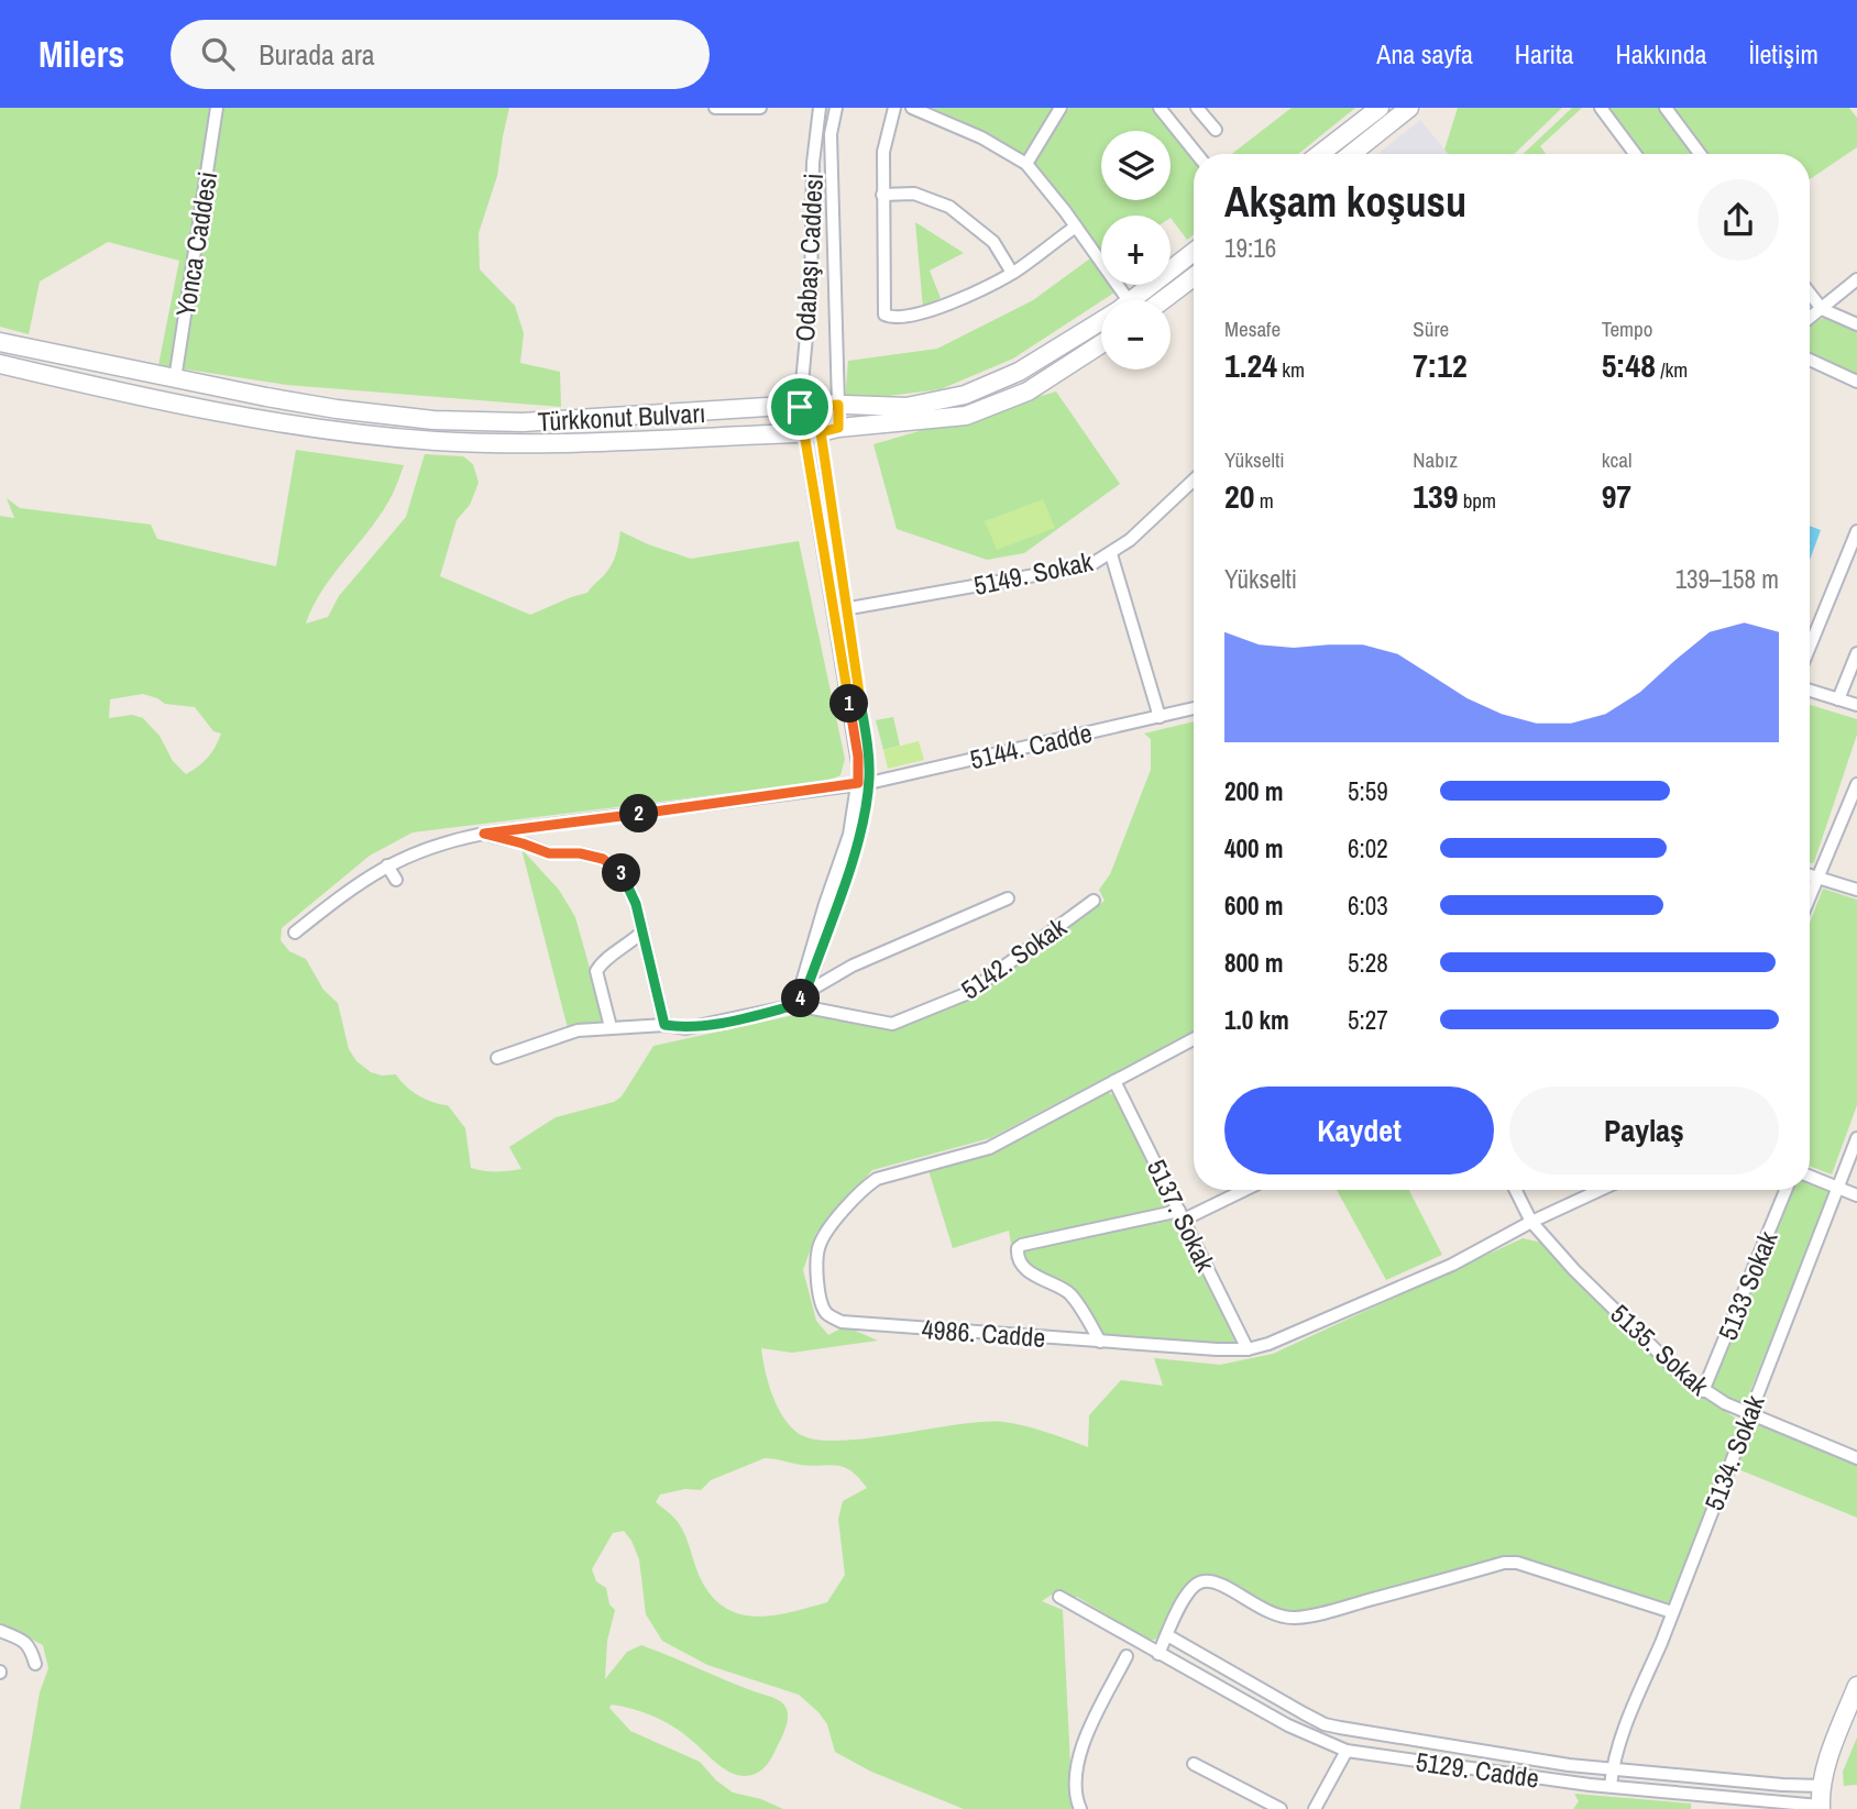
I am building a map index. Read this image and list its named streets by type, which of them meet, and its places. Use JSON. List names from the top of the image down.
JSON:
{
  "streets": {
    "street": [
      "Yonca Caddesi",
      "Odabaşı Caddesi",
      "Türkkonut Bulvarı",
      "5149. Sokak",
      "5144. Cadde",
      "5142. Sokak",
      "5137. Sokak",
      "5133 Sokak",
      "4986. Cadde",
      "5135. Sokak",
      "5134. Sokak",
      "5129. Cadde"
    ]
  },
  "crossings": [
    ["Yonca Caddesi", "Türkkonut Bulvarı"],
    ["Odabaşı Caddesi", "Türkkonut Bulvarı"],
    ["5137. Sokak", "4986. Cadde"],
    ["5133 Sokak", "5135. Sokak"],
    ["4986. Cadde", "5135. Sokak"],
    ["5135. Sokak", "5134. Sokak"],
    ["5134. Sokak", "5129. Cadde"]
  ],
  "page": {
    "header": "Milers",
    "search": "Burada ara",
    "nav": [
      "Ana sayfa",
      "Harita",
      "Hakkında",
      "İletişim"
    ],
    "map_buttons": ["+", "−"],
    "heading": ["Akşam koşusu", "19:16"],
    "stats": [
      ["Mesafe", "1.24 km"],
      ["Süre", "7:12"],
      ["Tempo", "5:48 /km"],
      ["Yükselti", "20 m"],
      ["Nabız", "139 bpm"],
      ["kcal", "97"]
    ],
    "chart": ["Yükselti", "139–158 m"],
    "pins": [
      "1",
      "2",
      "3",
      "4"
    ],
    "list": [
      {
        "name": "200 m",
        "note": "5:59"
      },
      {
        "name": "400 m",
        "note": "6:02"
      },
      {
        "name": "600 m",
        "note": "6:03"
      },
      {
        "name": "800 m",
        "note": "5:28"
      },
      {
        "name": "1.0 km",
        "note": "5:27"
      }
    ],
    "buttons": ["Kaydet", "Paylaş"]
  }
}
